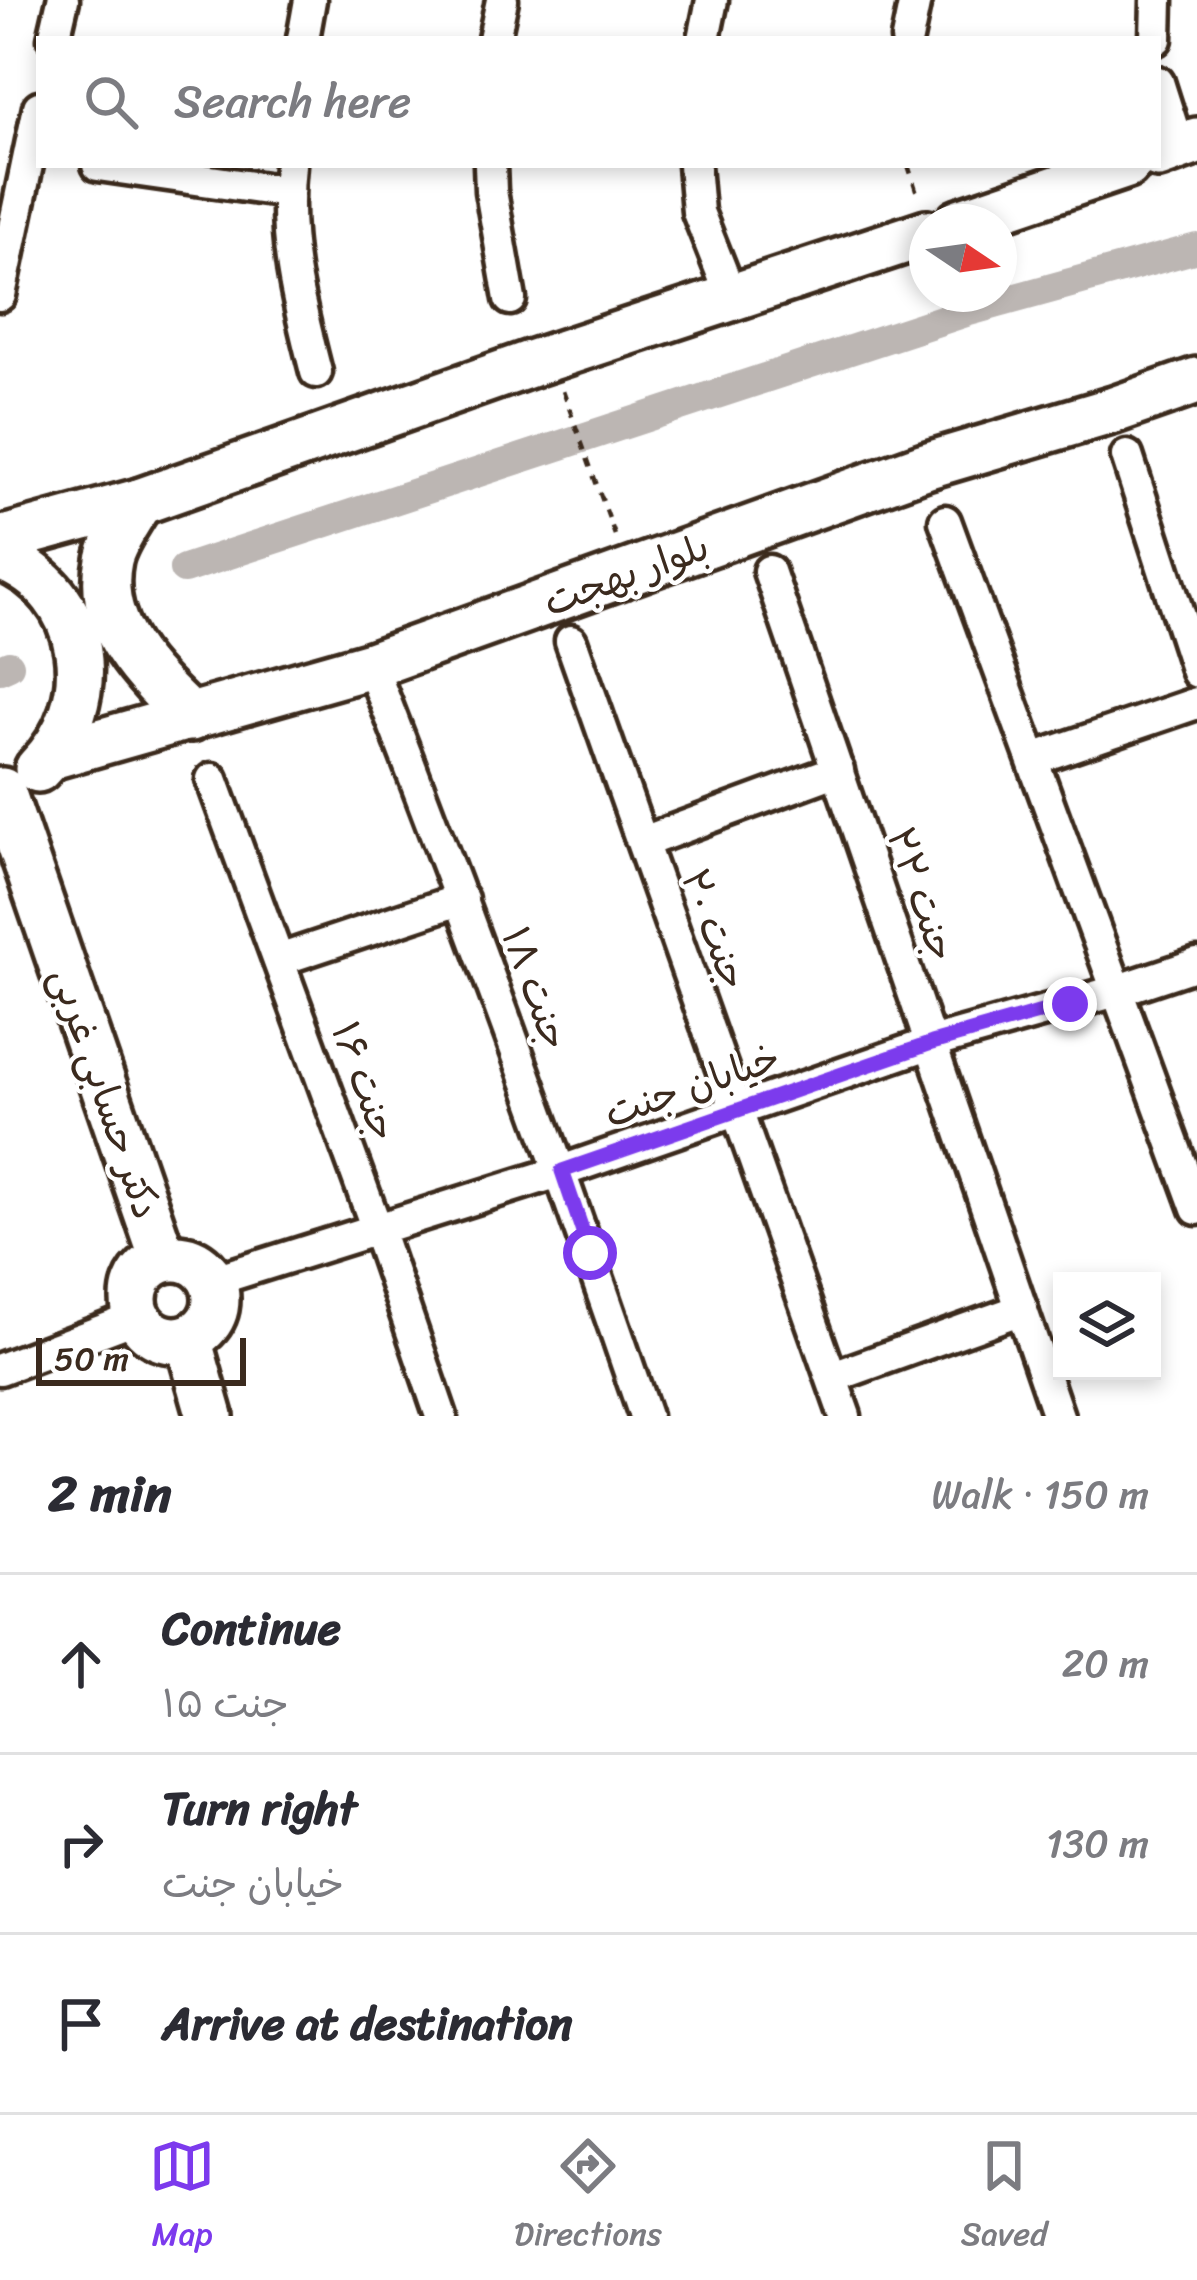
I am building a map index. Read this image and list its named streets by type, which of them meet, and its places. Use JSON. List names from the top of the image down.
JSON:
{
  "streets": {
    "main road": ["بلوار بهجت", "دکتر حسابی غربی"],
    "street": [
      "جنت ۲۲",
      "جنت ۲۰",
      "جنت ۱۸",
      "جنت ۱۶",
      "خیابان جنت"
    ]
  },
  "crossings": [
    ["بلوار بهجت", "جنت ۱۸"],
    ["جنت ۲۲", "خیابان جنت"],
    ["جنت ۲۰", "خیابان جنت"],
    ["جنت ۱۸", "خیابان جنت"],
    ["جنت ۱۶", "خیابان جنت"],
    ["خیابان جنت", "دکتر حسابی غربی"]
  ],
  "scale_bar": "50 m",
  "north": "right",
  "page": {
    "search": "Search here",
    "scale": "50 m",
    "heading": ["2 min", "Walk · 150 m"],
    "list": [
      ["Continue", "جنت ۱۵", "20 m"],
      ["Turn right", "خیابان جنت", "130 m"],
      "Arrive at destination"
    ],
    "nav": ["Map", "Directions", "Saved"]
  }
}
